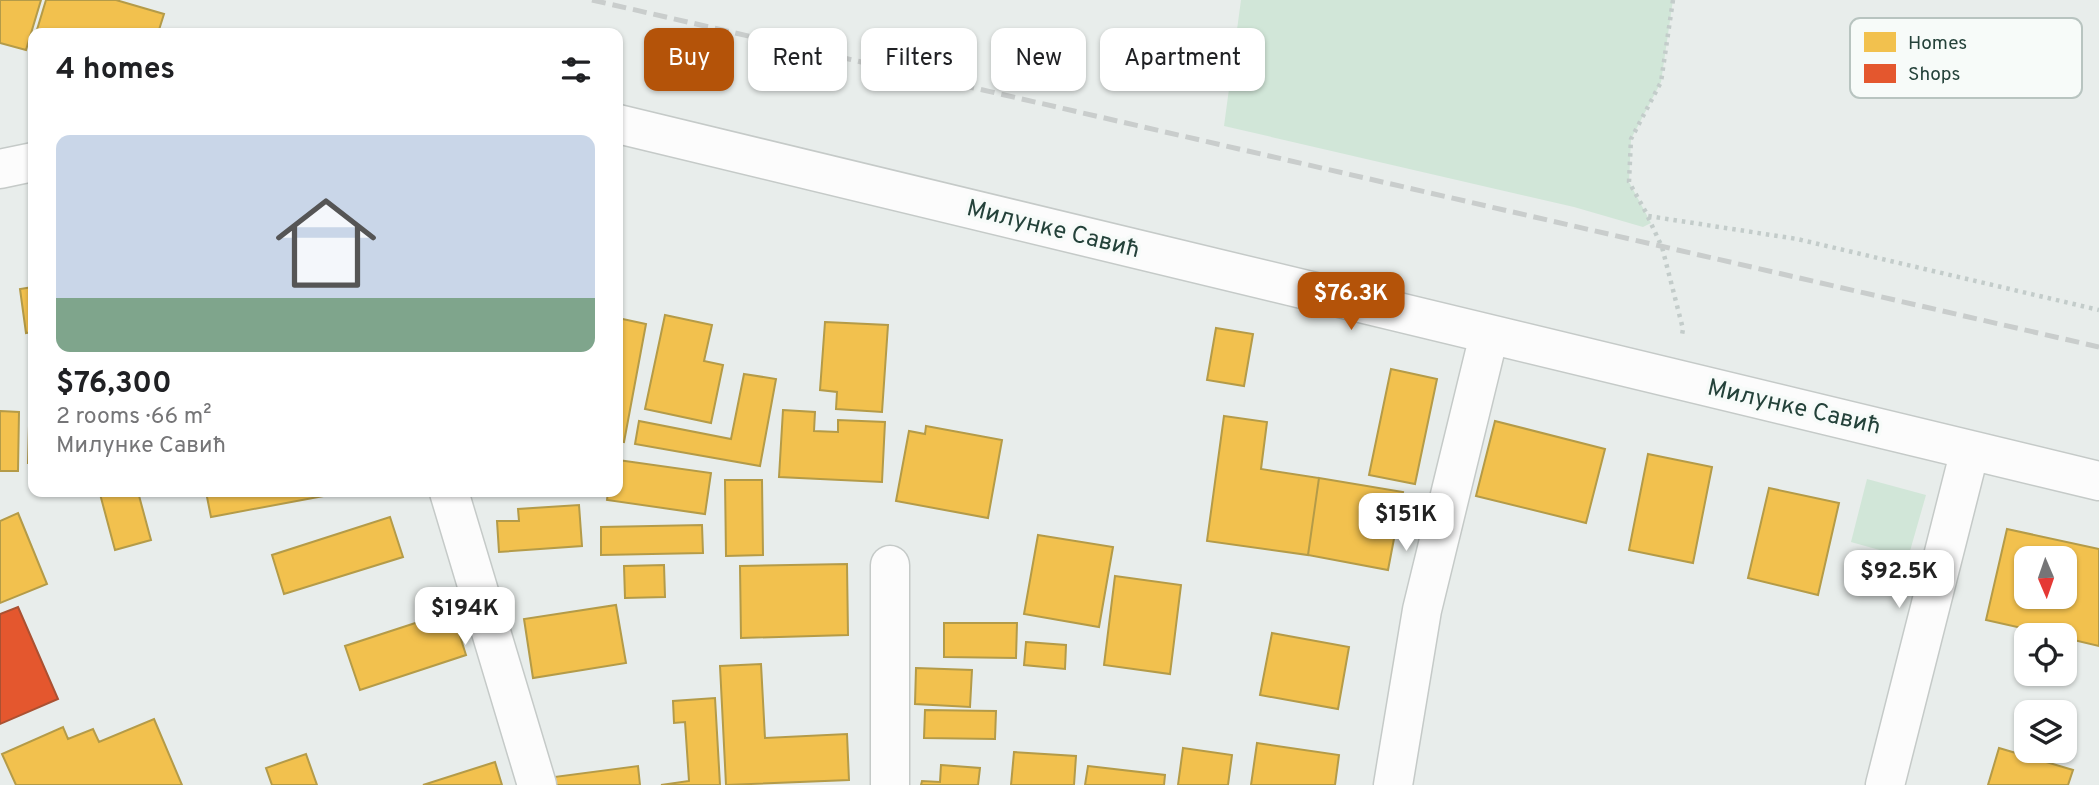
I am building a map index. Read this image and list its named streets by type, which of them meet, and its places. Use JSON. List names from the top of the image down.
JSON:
{
  "streets": {
    "street": ["Милунке Савић"]
  },
  "legend": ["Homes", "Shops"],
  "north": "bottom",
  "page": {
    "chip": [
      "Buy",
      "Rent",
      "Filters",
      "New",
      "Apartment"
    ],
    "heading": "4 homes",
    "list": [
      {
        "name": "$76,300",
        "note": "2 rooms · 66 m² · Милунке Савић"
      }
    ],
    "price": [
      "$76.3K",
      "$151K",
      "$92.5K",
      "$194K"
    ]
  }
}
